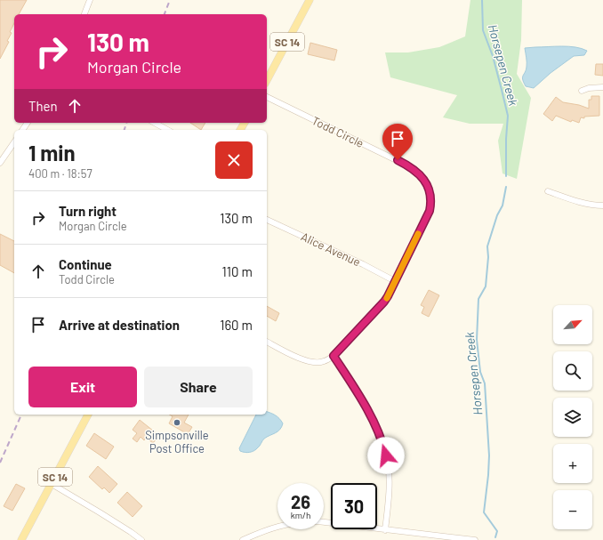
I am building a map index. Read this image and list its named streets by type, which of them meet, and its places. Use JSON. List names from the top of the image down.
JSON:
{
  "streets": {
    "main road": ["SC 14"],
    "street": ["Todd Circle", "Alice Avenue"]
  },
  "crossings": [
    ["Todd Circle", "Alice Avenue"]
  ],
  "water": ["Horsepen Creek"],
  "places": ["Simpsonville Post Office"],
  "north": "top right",
  "page": {
    "turn": ["130 m", "Morgan Circle"],
    "then": "Then",
    "heading": ["1 min", "400 m · 18:57"],
    "list": [
      {
        "name": "Turn right",
        "note": "Morgan Circle",
        "value": "130 m"
      },
      {
        "name": "Continue",
        "note": "Todd Circle",
        "value": "110 m"
      },
      {
        "name": "Arrive at destination",
        "value": "160 m"
      }
    ],
    "map_buttons": ["+", "−"],
    "buttons": ["Exit", "Share"],
    "speed": "26 km/h",
    "limit": "30"
  }
}
